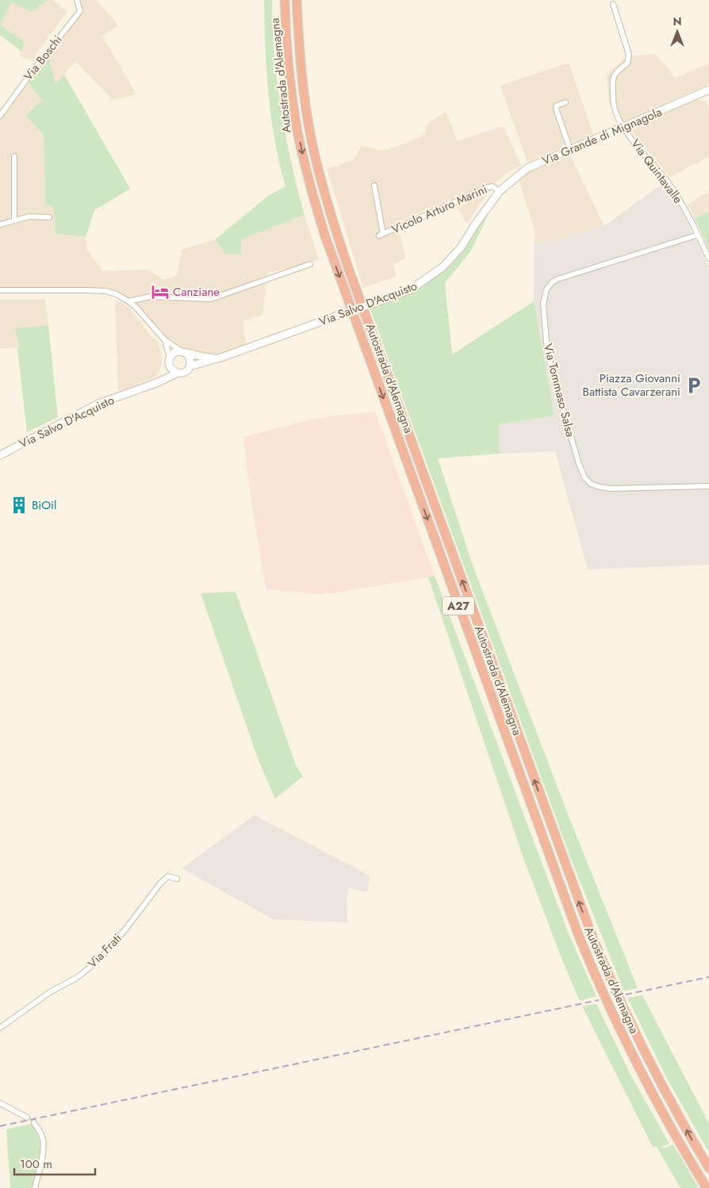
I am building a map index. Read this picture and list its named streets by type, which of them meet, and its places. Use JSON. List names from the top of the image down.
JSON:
{
  "streets": {
    "highway": ["Autostrada d'Alemagna", "A27"],
    "street": [
      "Via Boschi",
      "Via Grande di Mignagola",
      "Via Quintavalle",
      "Vicolo Arturo Marini",
      "Via Salvo D'Acquisto",
      "Via Tommaso Salsa",
      "Via Frati"
    ]
  },
  "crossings": [
    ["Via Grande di Mignagola", "Via Quintavalle"],
    ["Via Grande di Mignagola", "Vicolo Arturo Marini"],
    ["Via Grande di Mignagola", "Via Salvo D'Acquisto"],
    ["Via Quintavalle", "Via Tommaso Salsa"],
    ["Vicolo Arturo Marini", "Via Salvo D'Acquisto"]
  ],
  "places": {
    "hotel": ["Canziane"],
    "parking": ["Piazza Giovanni Battista Cavarzerani"],
    "building": ["BiOil"]
  },
  "scale_bar": "100 m",
  "north": "top"
}
